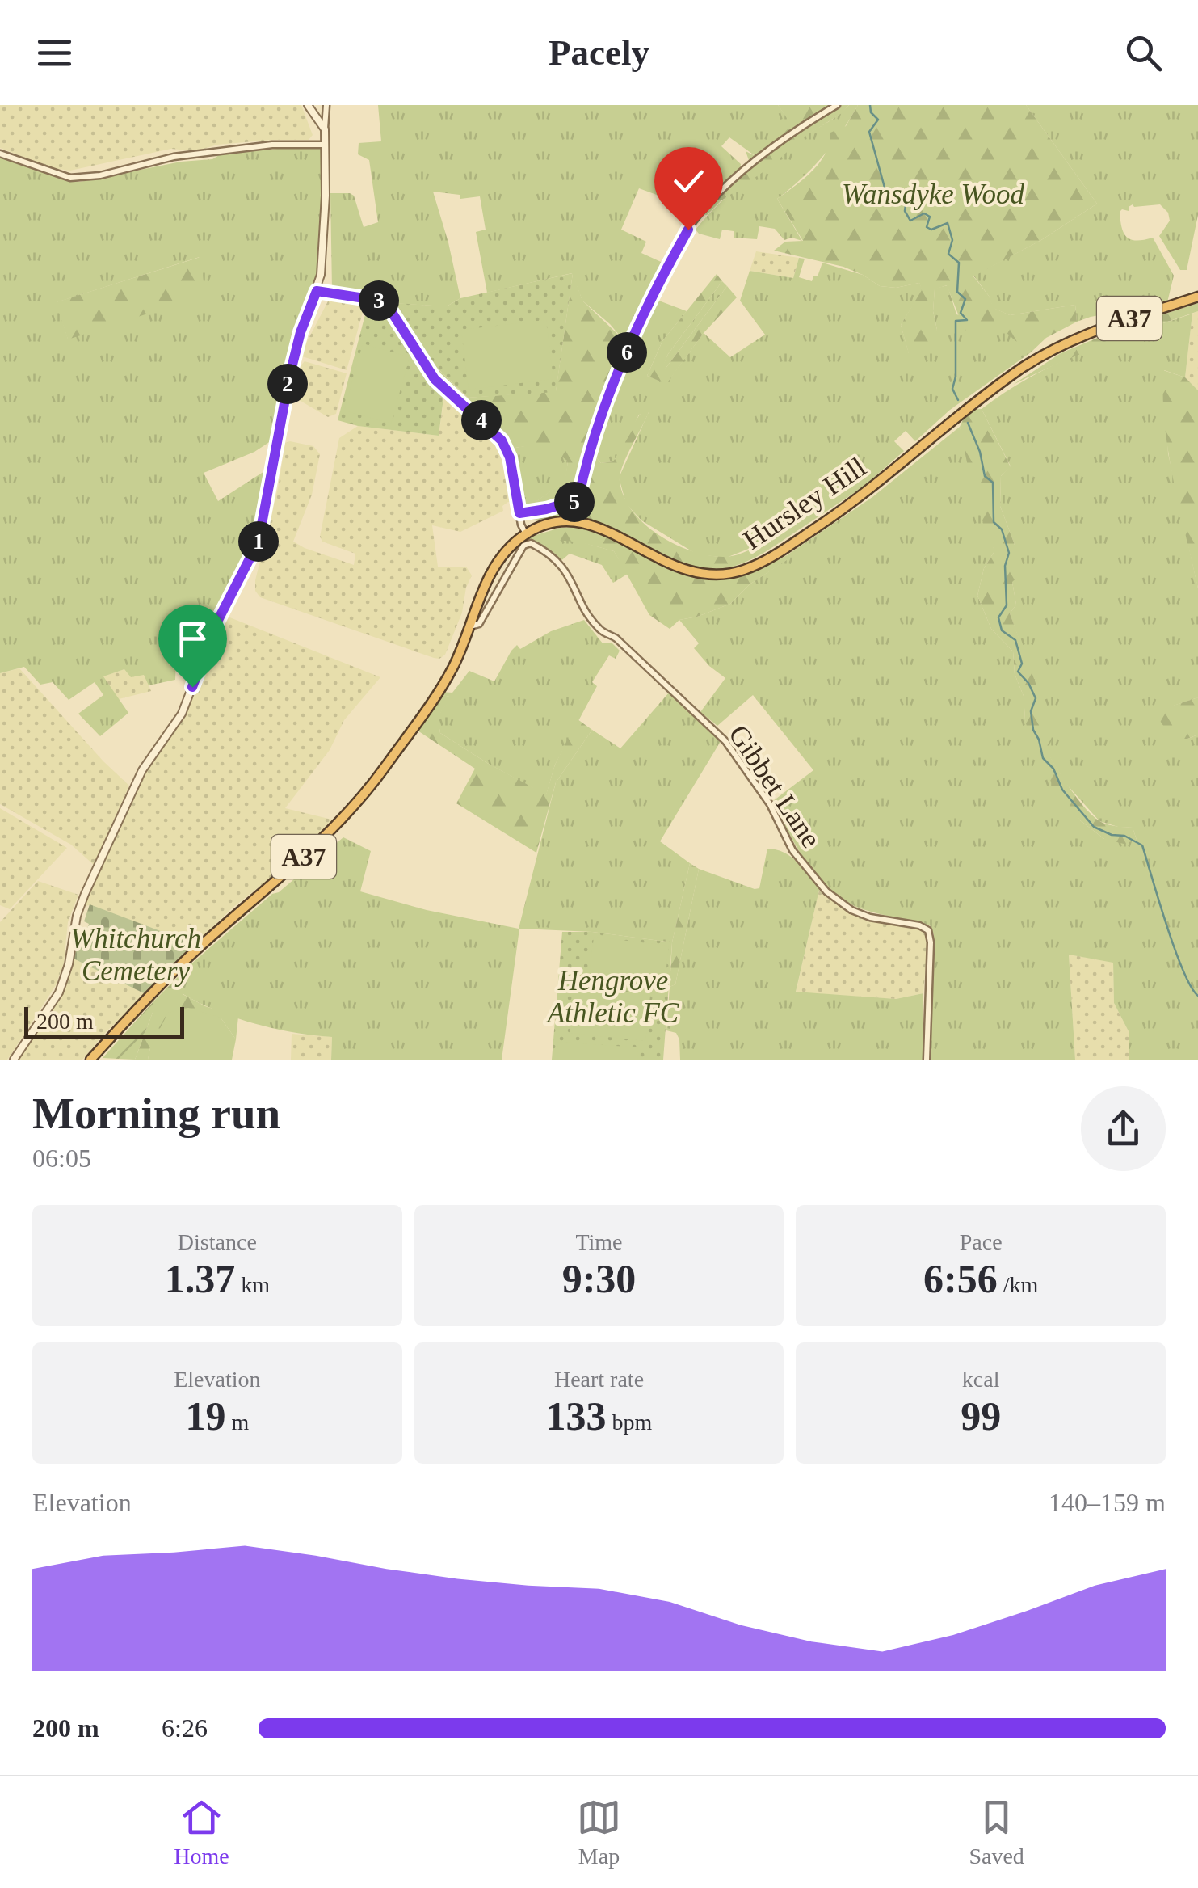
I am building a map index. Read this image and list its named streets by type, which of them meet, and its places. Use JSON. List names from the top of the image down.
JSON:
{
  "streets": {
    "highway": ["A37", "Hursley Hill"],
    "street": ["Gibbet Lane"]
  },
  "crossings": [
    ["A37", "Hursley Hill"],
    ["A37", "Gibbet Lane"]
  ],
  "parks": ["Wansdyke Wood", "Whitchurch Cemetery", "Hengrove Athletic FC"],
  "scale_bar": "200 m",
  "page": {
    "header": "Pacely",
    "pins": [
      "3",
      "6",
      "2",
      "4",
      "5",
      "1"
    ],
    "scale": "200 m",
    "heading": ["Morning run", "06:05"],
    "stats": [
      ["Distance", "1.37 km"],
      ["Time", "9:30"],
      ["Pace", "6:56 /km"],
      ["Elevation", "19 m"],
      ["Heart rate", "133 bpm"],
      ["kcal", "99"]
    ],
    "chart": ["Elevation", "140–159 m"],
    "list": [
      {
        "name": "200 m",
        "note": "6:26"
      }
    ],
    "tabs": ["Home", "Map", "Saved"]
  }
}
